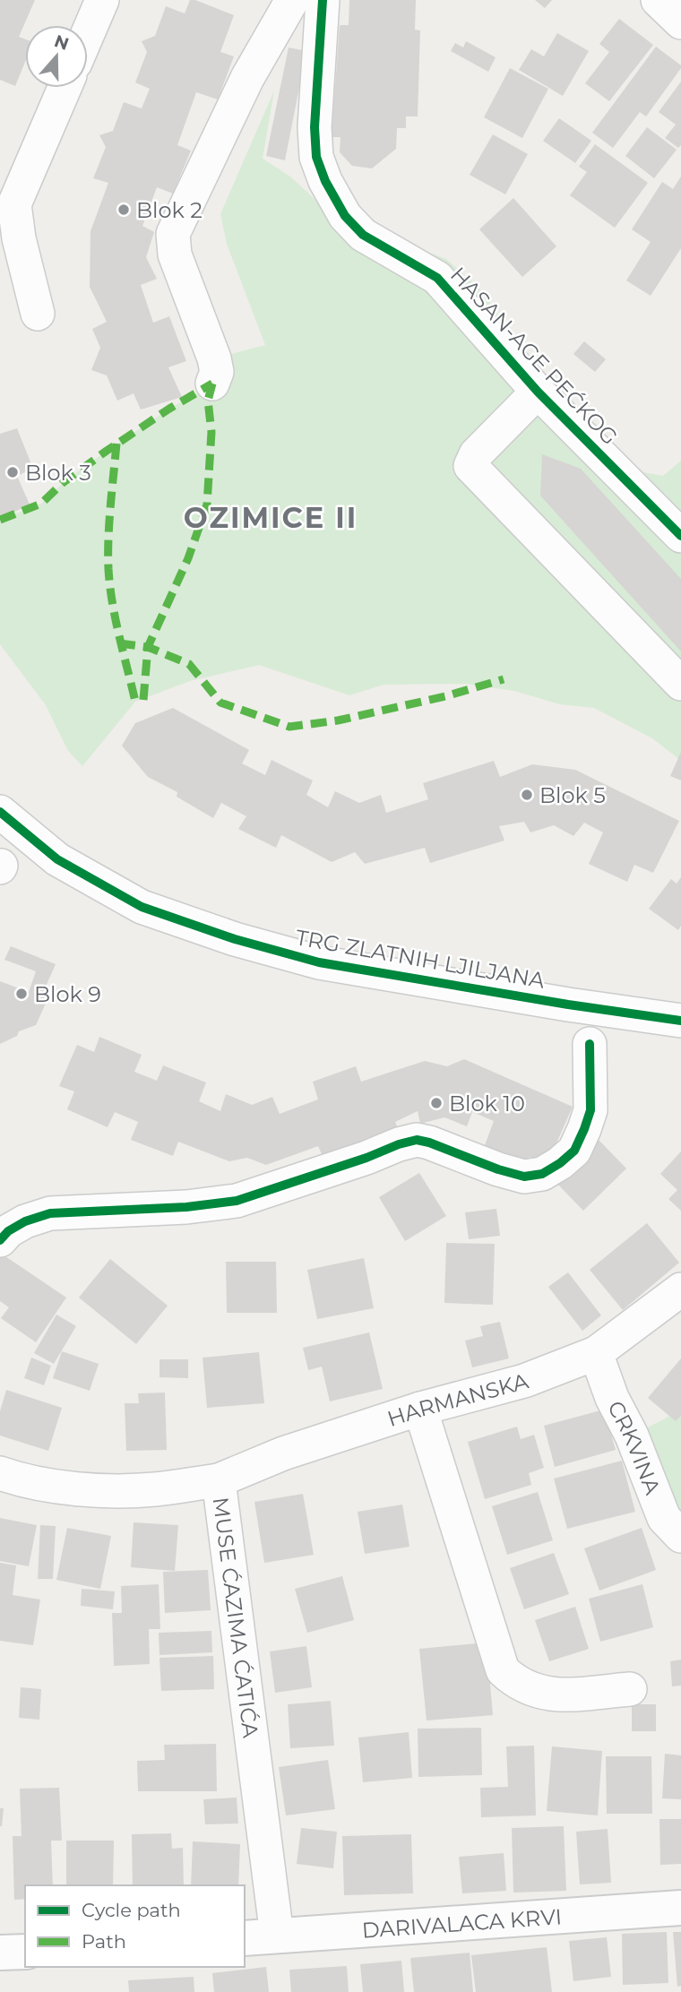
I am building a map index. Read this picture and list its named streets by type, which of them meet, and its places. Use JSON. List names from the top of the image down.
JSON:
{
  "streets": {
    "street": [
      "HASAN-AGE PEĆKOG",
      "TRG ZLATNIH LJILJANA",
      "HARMANSKA",
      "CRKVINA",
      "MUSE ĆAZIMA ĆATIĆA",
      "DARIVALACA KRVI"
    ]
  },
  "crossings": [
    ["HARMANSKA", "CRKVINA"],
    ["HARMANSKA", "MUSE ĆAZIMA ĆATIĆA"],
    ["MUSE ĆAZIMA ĆATIĆA", "DARIVALACA KRVI"]
  ],
  "districts": ["OZIMICE II"],
  "places": [
    "Blok 2",
    "Blok 3",
    "Blok 5",
    "Blok 9",
    "Blok 10"
  ],
  "legend": ["Cycle path", "Path"],
  "north": "top"
}
